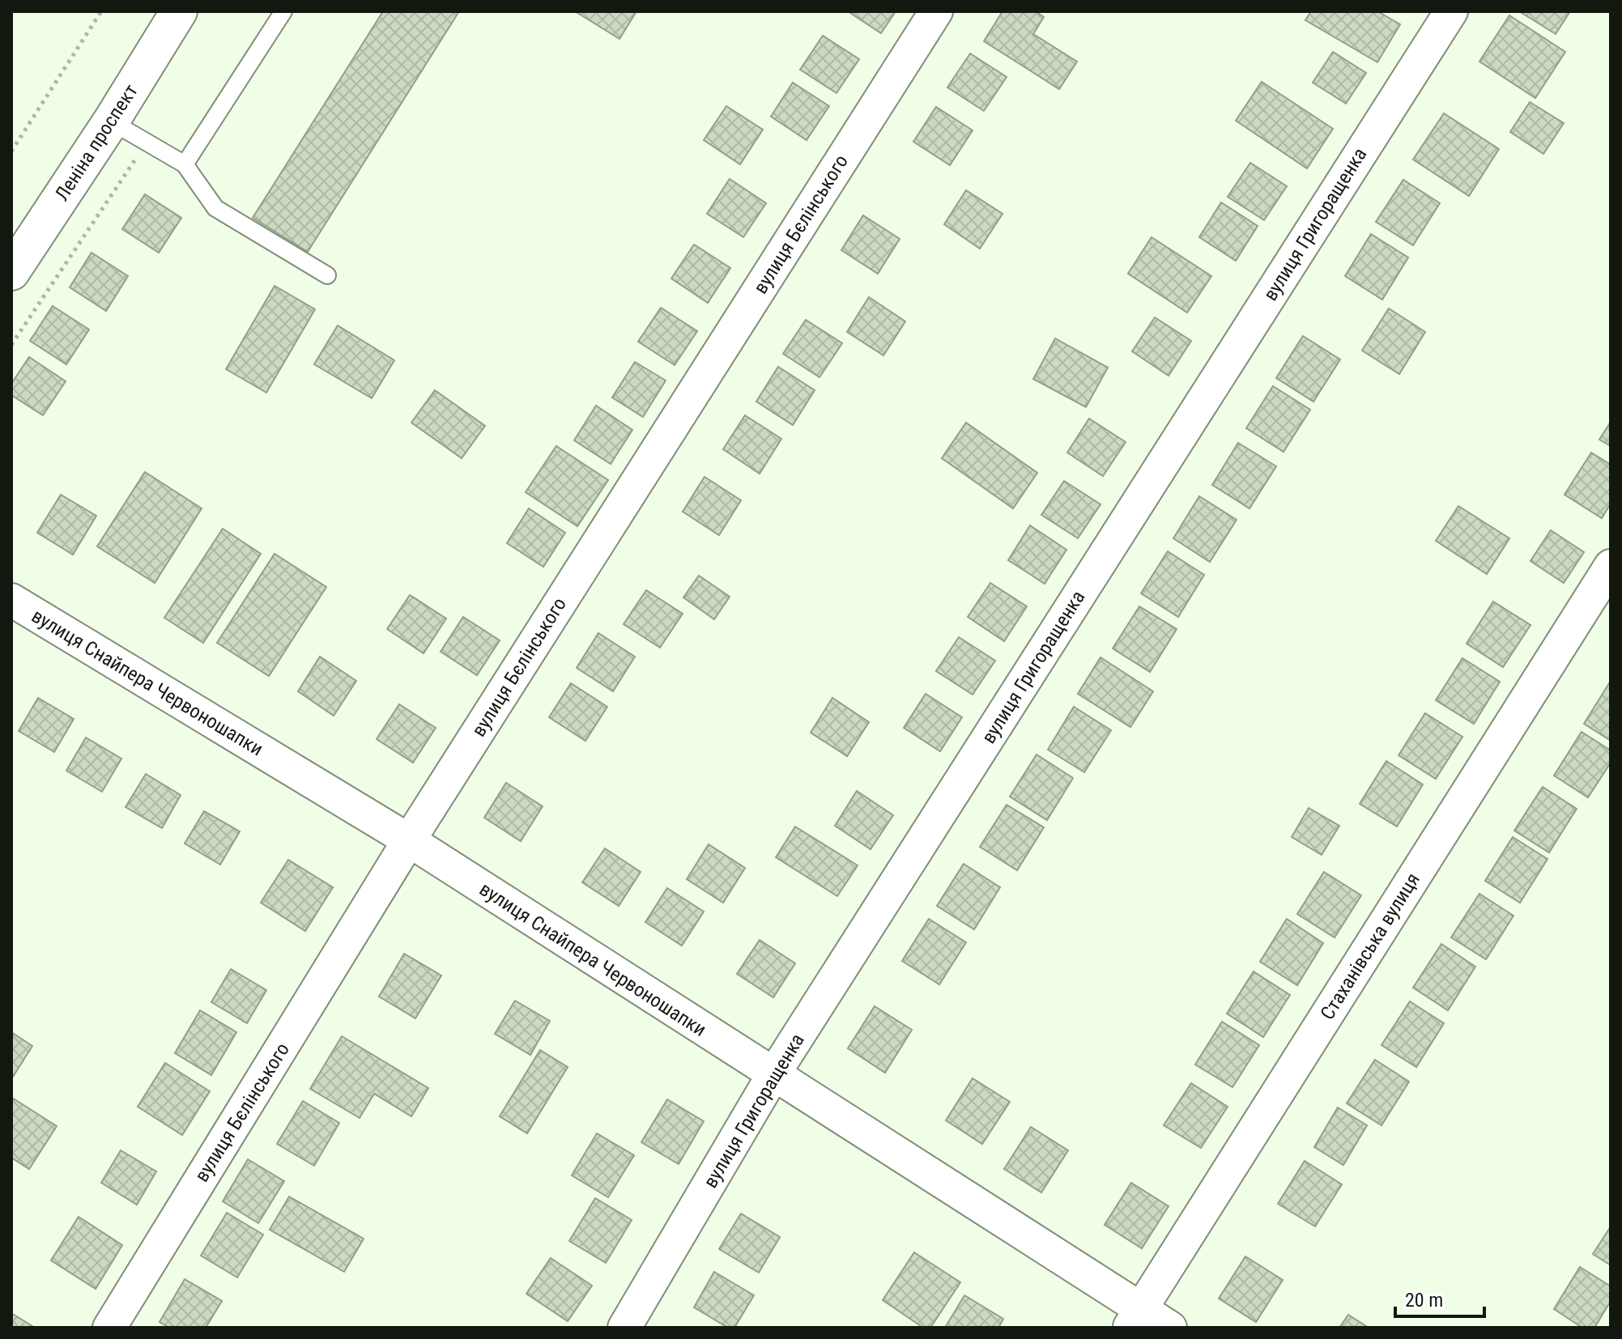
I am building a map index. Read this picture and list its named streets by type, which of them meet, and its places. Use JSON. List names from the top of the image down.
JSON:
{
  "streets": {
    "main road": ["Леніна проспект"],
    "street": [
      "вулиця Бєлінського",
      "вулиця Григоращенка",
      "вулиця Снайпера Червоношапки",
      "Стаханівська вулиця"
    ]
  },
  "crossings": [
    ["вулиця Бєлінського", "вулиця Снайпера Червоношапки"],
    ["вулиця Григоращенка", "вулиця Снайпера Червоношапки"],
    ["вулиця Снайпера Червоношапки", "Стаханівська вулиця"]
  ],
  "scale_bar": "20 m"
}
